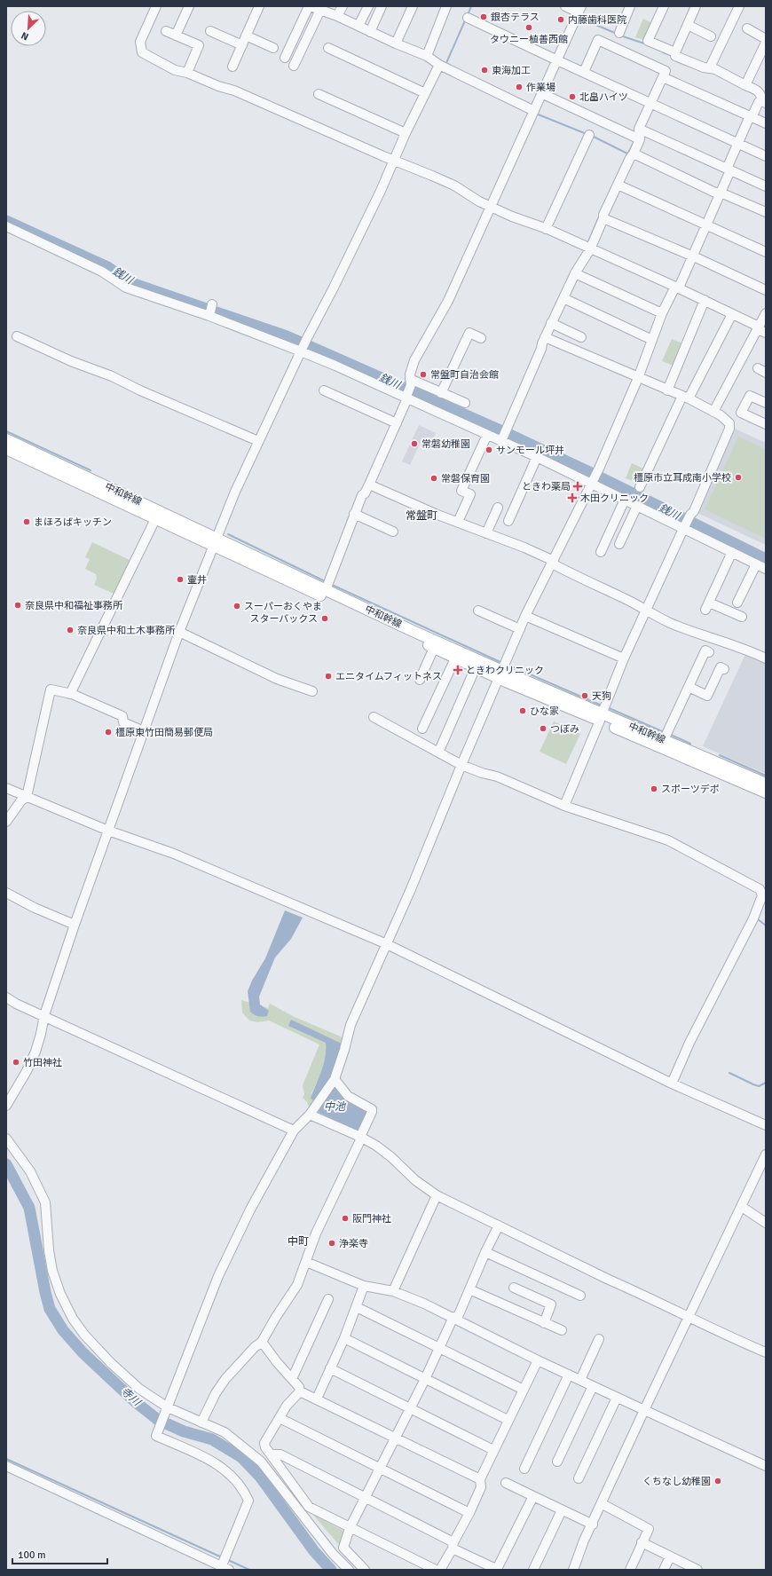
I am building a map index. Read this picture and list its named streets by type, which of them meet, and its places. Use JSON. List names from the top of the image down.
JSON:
{
  "streets": {
    "main road": ["中和幹線"]
  },
  "districts": ["常盤町", "中町"],
  "water": ["銭川", "中池", "寺川"],
  "places": {
    "other": [
      "銀杏テラス",
      "内藤歯科医院",
      "タウニー植善西館",
      "東海加工",
      "作業場",
      "北畠ハイツ",
      "常盤町自治会館",
      "常磐幼稚園",
      "サンモール坪井",
      "橿原市立耳成南小学校",
      "常磐保育園",
      "まほろばキッチン",
      "壷井",
      "奈良県中和福祉事務所",
      "スーパーおくやま",
      "スターバックス",
      "奈良県中和土木事務所",
      "エニタイムフィットネス",
      "天狗",
      "ひな家",
      "つぼみ",
      "橿原東竹田簡易郵便局",
      "スポーツデポ",
      "竹田神社",
      "阪門神社",
      "浄楽寺",
      "くちなし幼稚園"
    ],
    "health": ["ときわ薬局", "木田クリニック", "ときわクリニック"]
  },
  "scale_bar": "100 m",
  "north": "bottom left"
}
